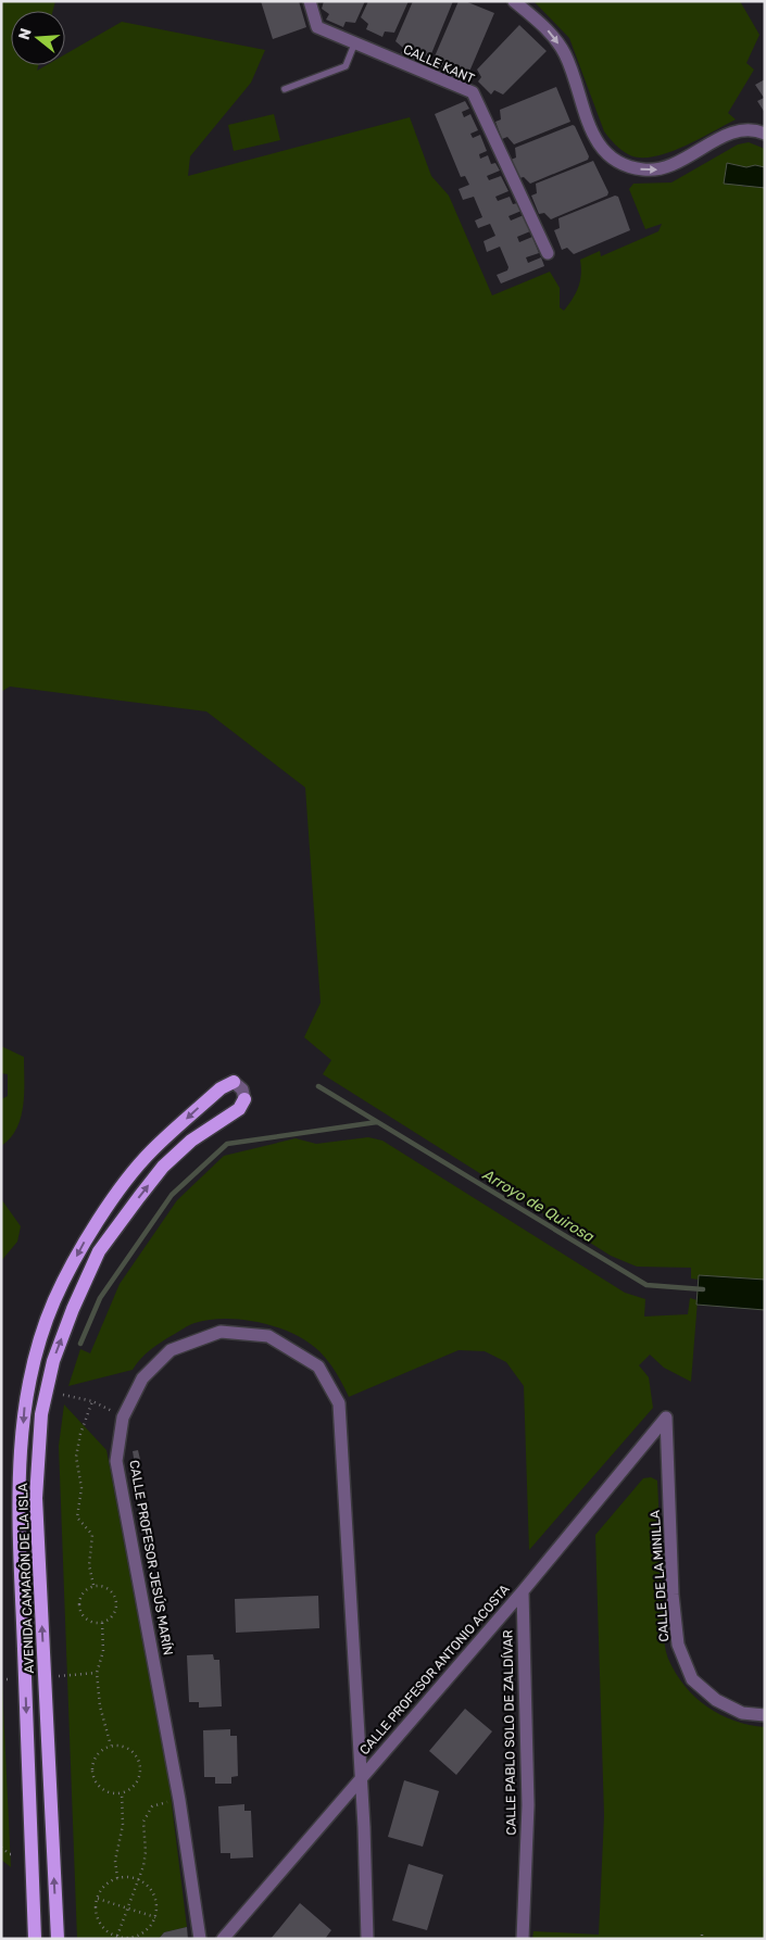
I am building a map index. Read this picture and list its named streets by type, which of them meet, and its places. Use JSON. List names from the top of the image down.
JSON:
{
  "streets": {
    "main road": ["AVENIDA CAMARÓN DE LA ISLA"],
    "street": [
      "CALLE KANT",
      "CALLE PROFESOR JESÚS MARÍN",
      "CALLE DE LA MINILLA",
      "CALLE PROFESOR ANTONIO ACOSTA",
      "CALLE PABLO SOLO DE ZALDÍVAR"
    ]
  },
  "crossings": [
    ["CALLE PROFESOR JESÚS MARÍN", "CALLE PROFESOR ANTONIO ACOSTA"],
    ["CALLE DE LA MINILLA", "CALLE PROFESOR ANTONIO ACOSTA"],
    ["CALLE PROFESOR ANTONIO ACOSTA", "CALLE PABLO SOLO DE ZALDÍVAR"]
  ],
  "water": ["Arroyo de Quirosa"],
  "north": "left"
}
